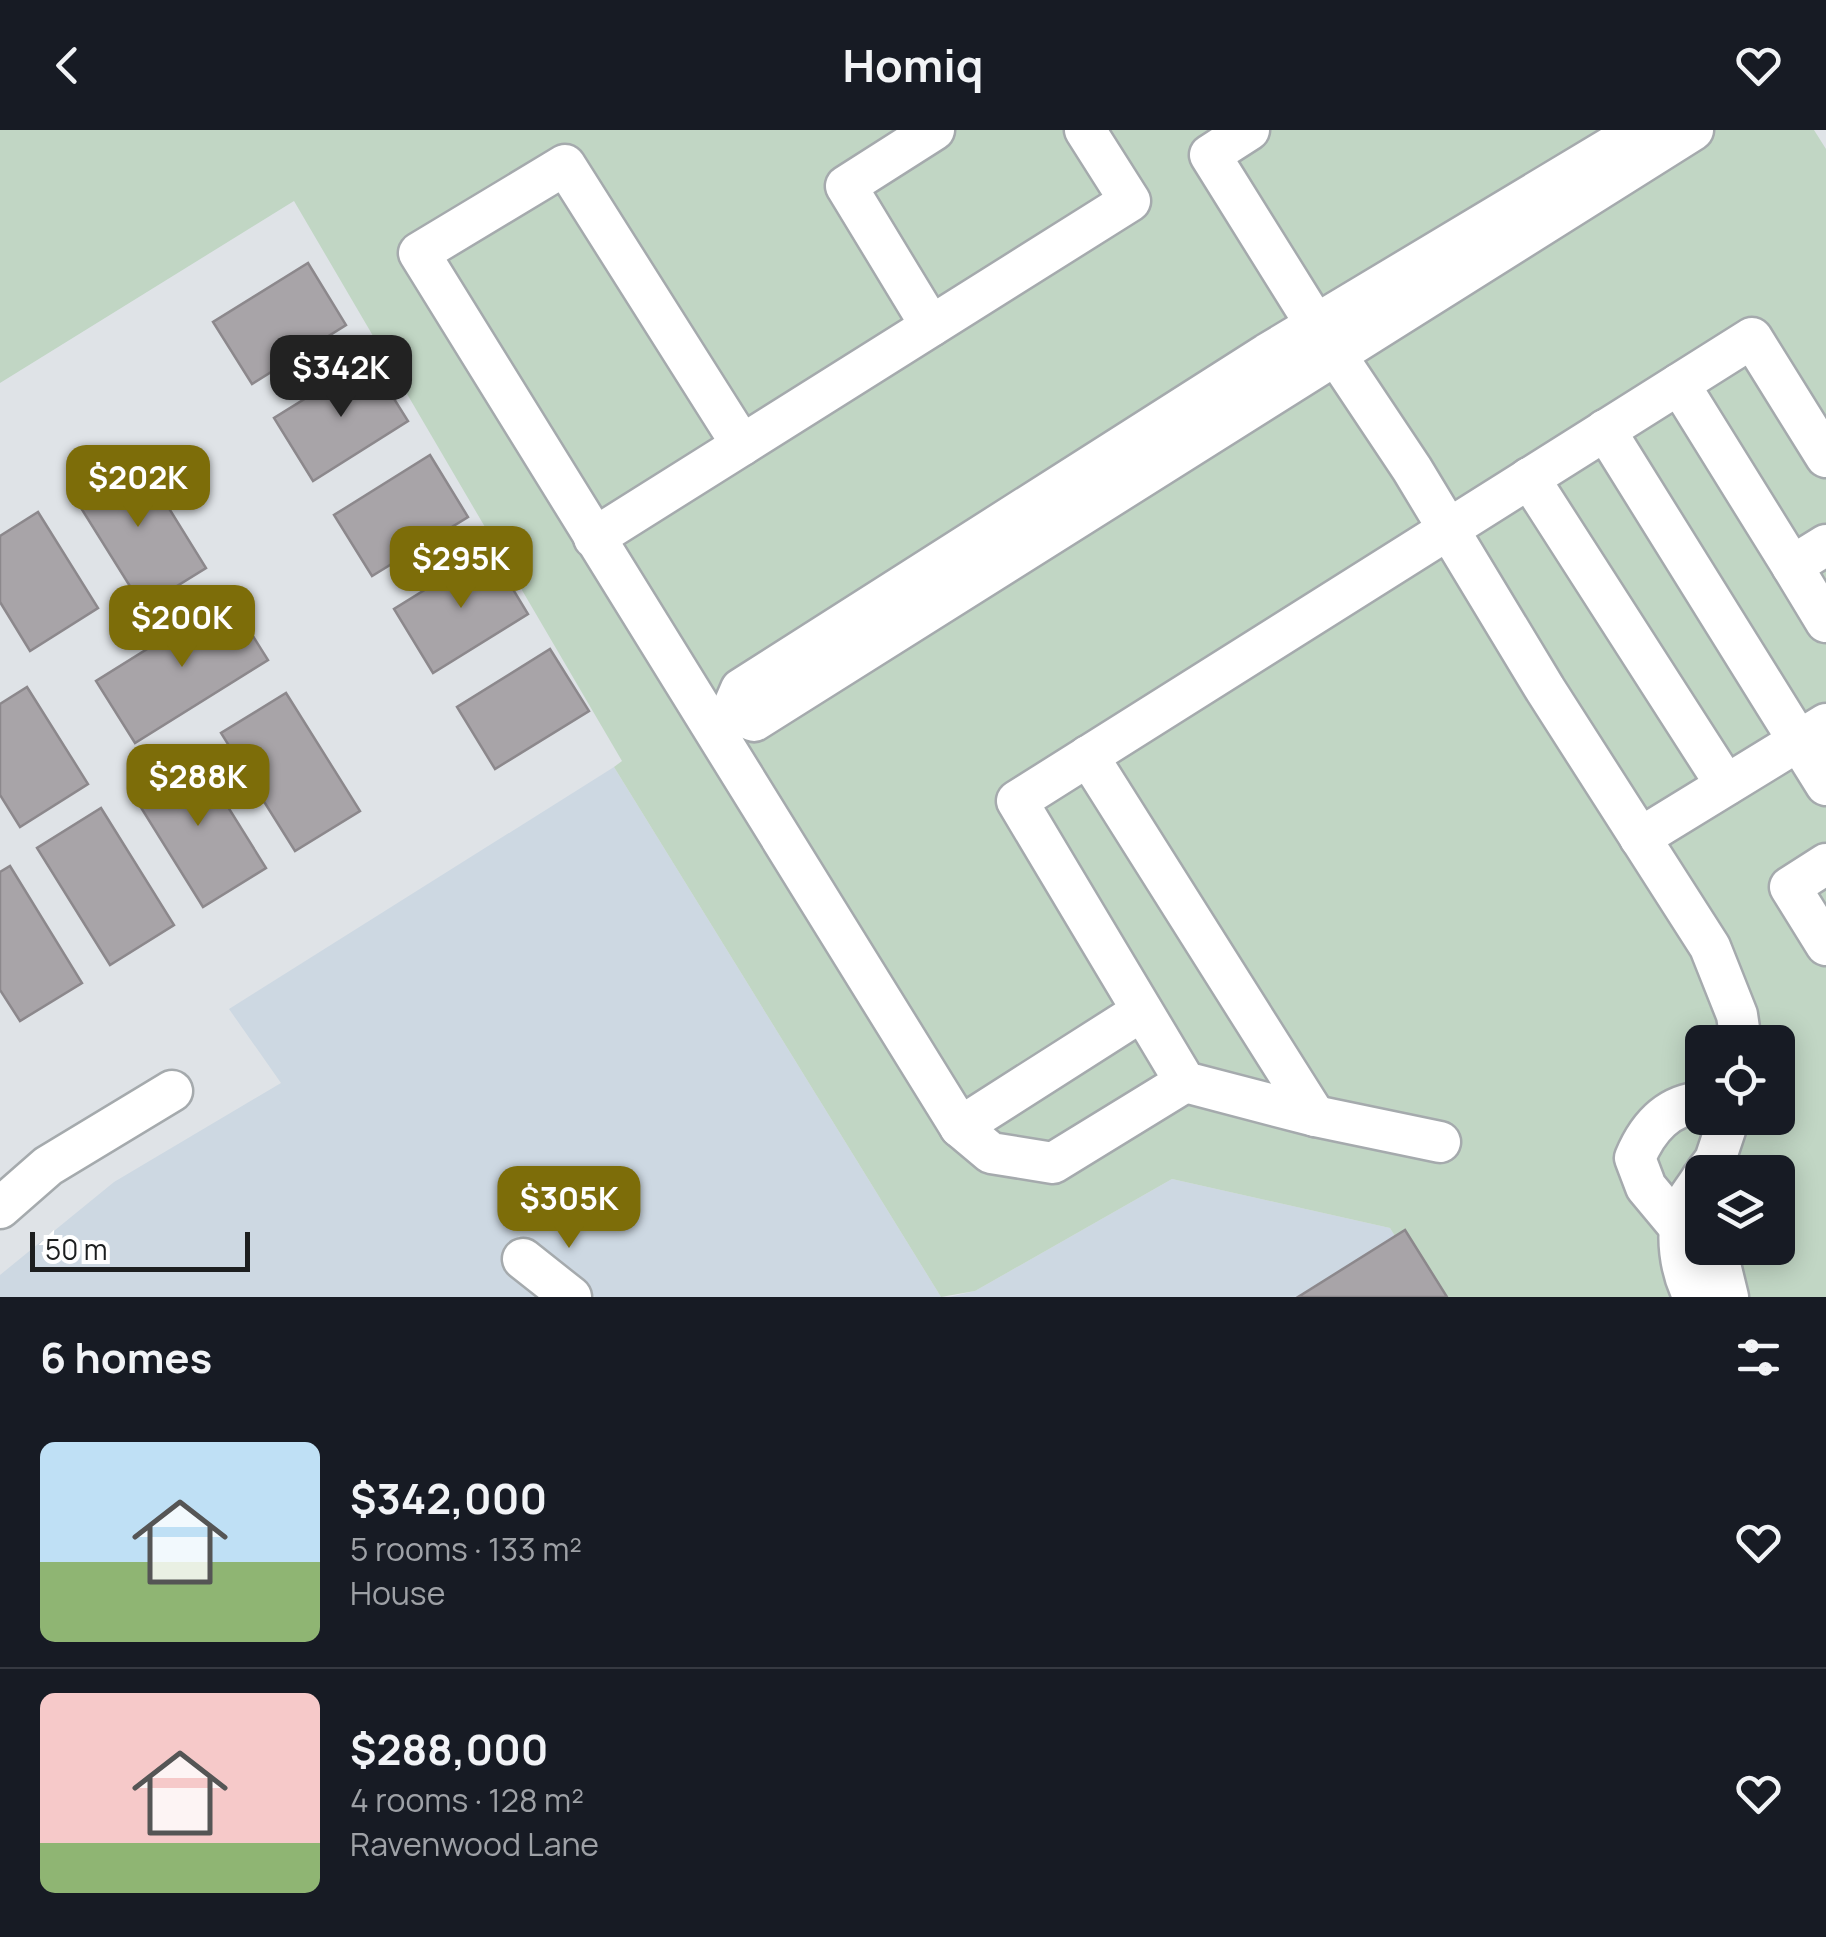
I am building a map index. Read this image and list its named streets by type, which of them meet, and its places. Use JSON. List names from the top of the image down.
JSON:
{
  "scale_bar": "50 m",
  "page": {
    "header": "Homiq",
    "price": [
      "$342K",
      "$202K",
      "$295K",
      "$200K",
      "$288K",
      "$305K"
    ],
    "scale": "50 m",
    "heading": "6 homes",
    "list": [
      {
        "name": "$342,000",
        "note": "5 rooms · 133 m² · House"
      },
      {
        "name": "$288,000",
        "note": "4 rooms · 128 m² · Ravenwood Lane"
      }
    ]
  }
}
